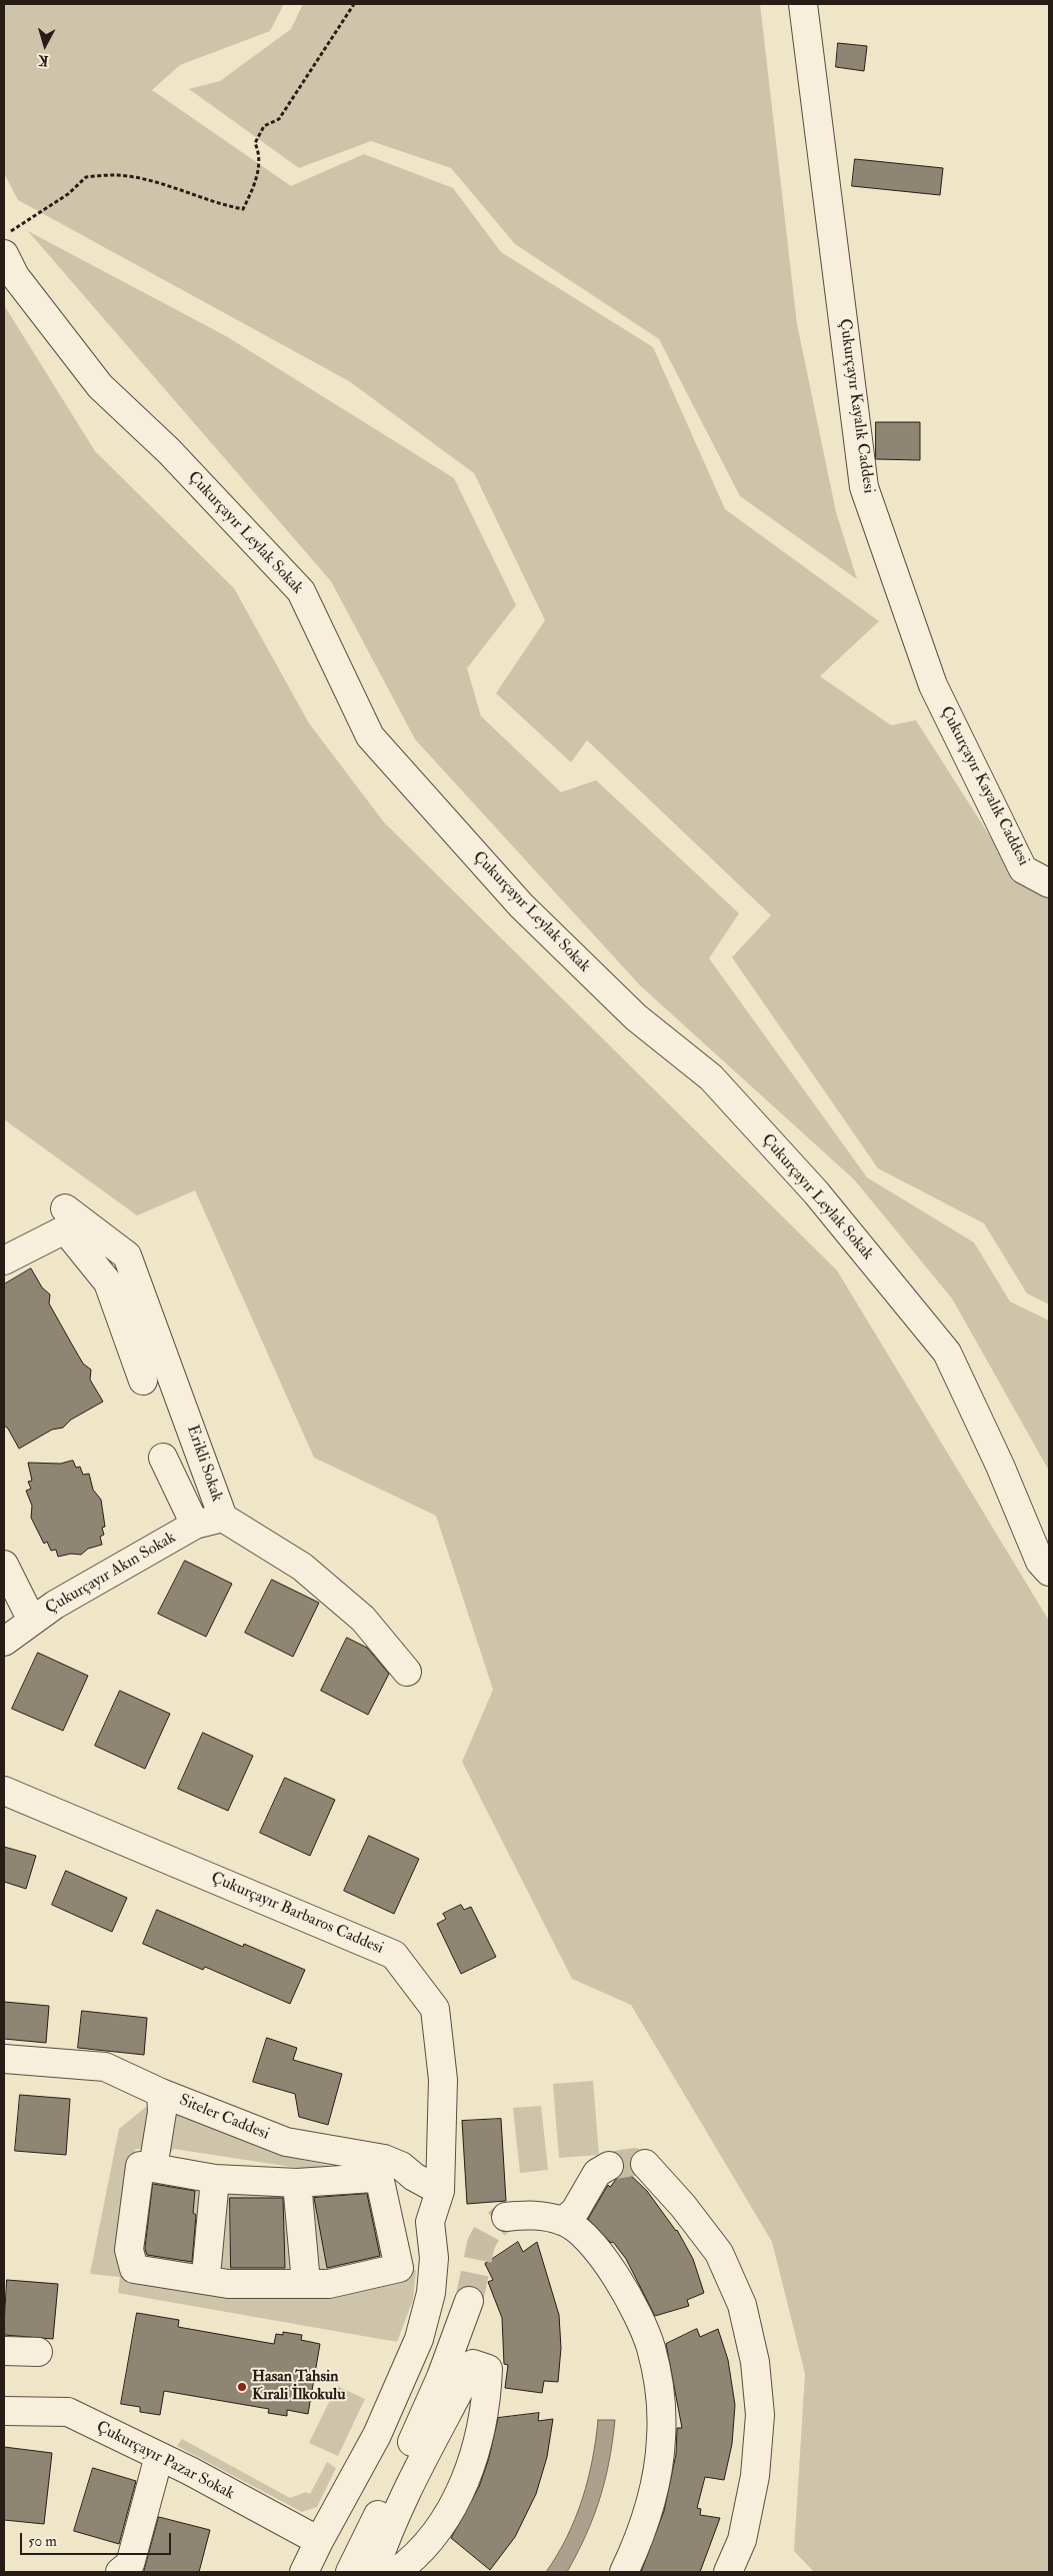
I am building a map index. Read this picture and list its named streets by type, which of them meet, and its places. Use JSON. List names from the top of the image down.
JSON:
{
  "streets": {
    "street": [
      "Çukurçayır Kayalık Caddesi",
      "Çukurçayır Leylak Sokak",
      "Erikli Sokak",
      "Çukurçayır Akın Sokak",
      "Çukurçayır Barbaros Caddesi",
      "Siteler Caddesi",
      "Çukurçayır Pazar Sokak"
    ]
  },
  "crossings": [
    ["Erikli Sokak", "Çukurçayır Akın Sokak"],
    ["Çukurçayır Barbaros Caddesi", "Siteler Caddesi"],
    ["Çukurçayır Barbaros Caddesi", "Çukurçayır Pazar Sokak"]
  ],
  "places": ["Hasan Tahsin Kırali İlkokulu"],
  "scale_bar": "50 m",
  "north": "bottom"
}
